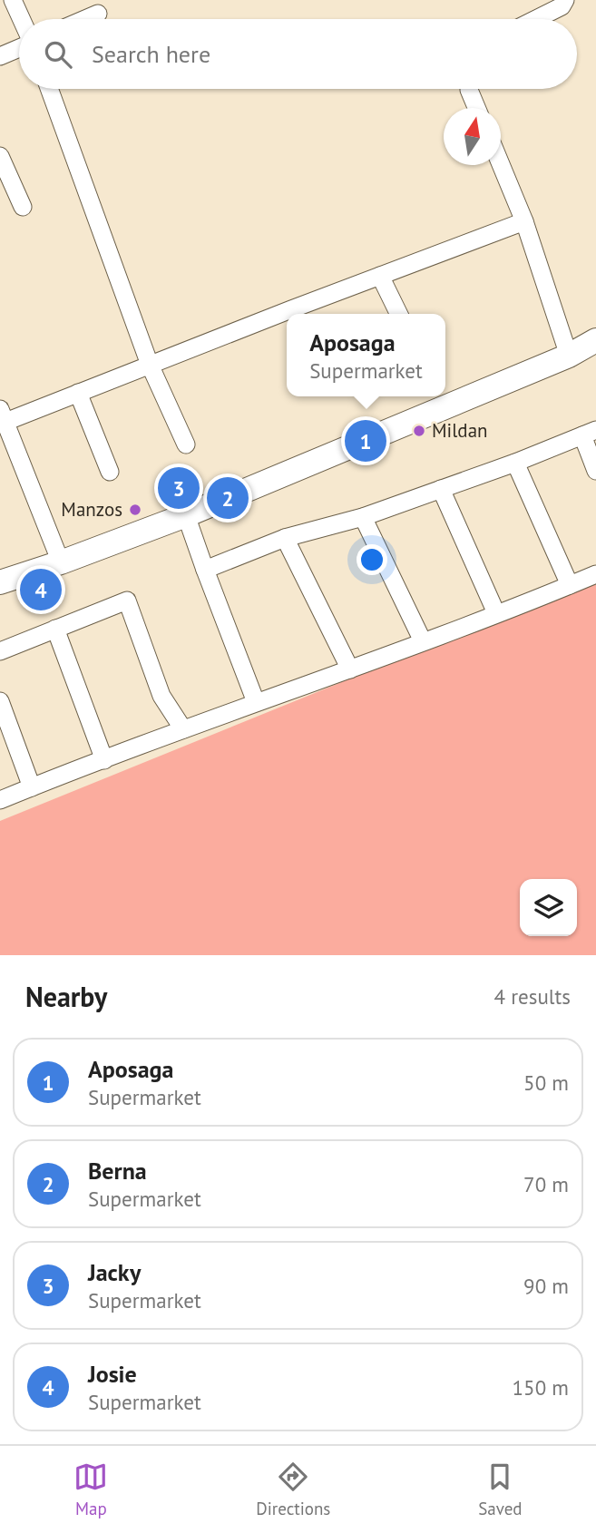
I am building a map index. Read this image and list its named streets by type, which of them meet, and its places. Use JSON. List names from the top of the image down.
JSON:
{
  "places": ["Mildan", "Manzos"],
  "north": "top",
  "page": {
    "search": "Search here",
    "popup": ["Aposaga", "Supermarket"],
    "pins": [
      "1",
      "3",
      "2",
      "4"
    ],
    "heading": ["Nearby", "4 results"],
    "list": [
      {
        "mark": "1",
        "name": "Aposaga",
        "note": "Supermarket",
        "value": "50 m"
      },
      {
        "mark": "2",
        "name": "Berna",
        "note": "Supermarket",
        "value": "70 m"
      },
      {
        "mark": "3",
        "name": "Jacky",
        "note": "Supermarket",
        "value": "90 m"
      },
      {
        "mark": "4",
        "name": "Josie",
        "note": "Supermarket",
        "value": "150 m"
      }
    ],
    "nav": ["Map", "Directions", "Saved"]
  }
}
